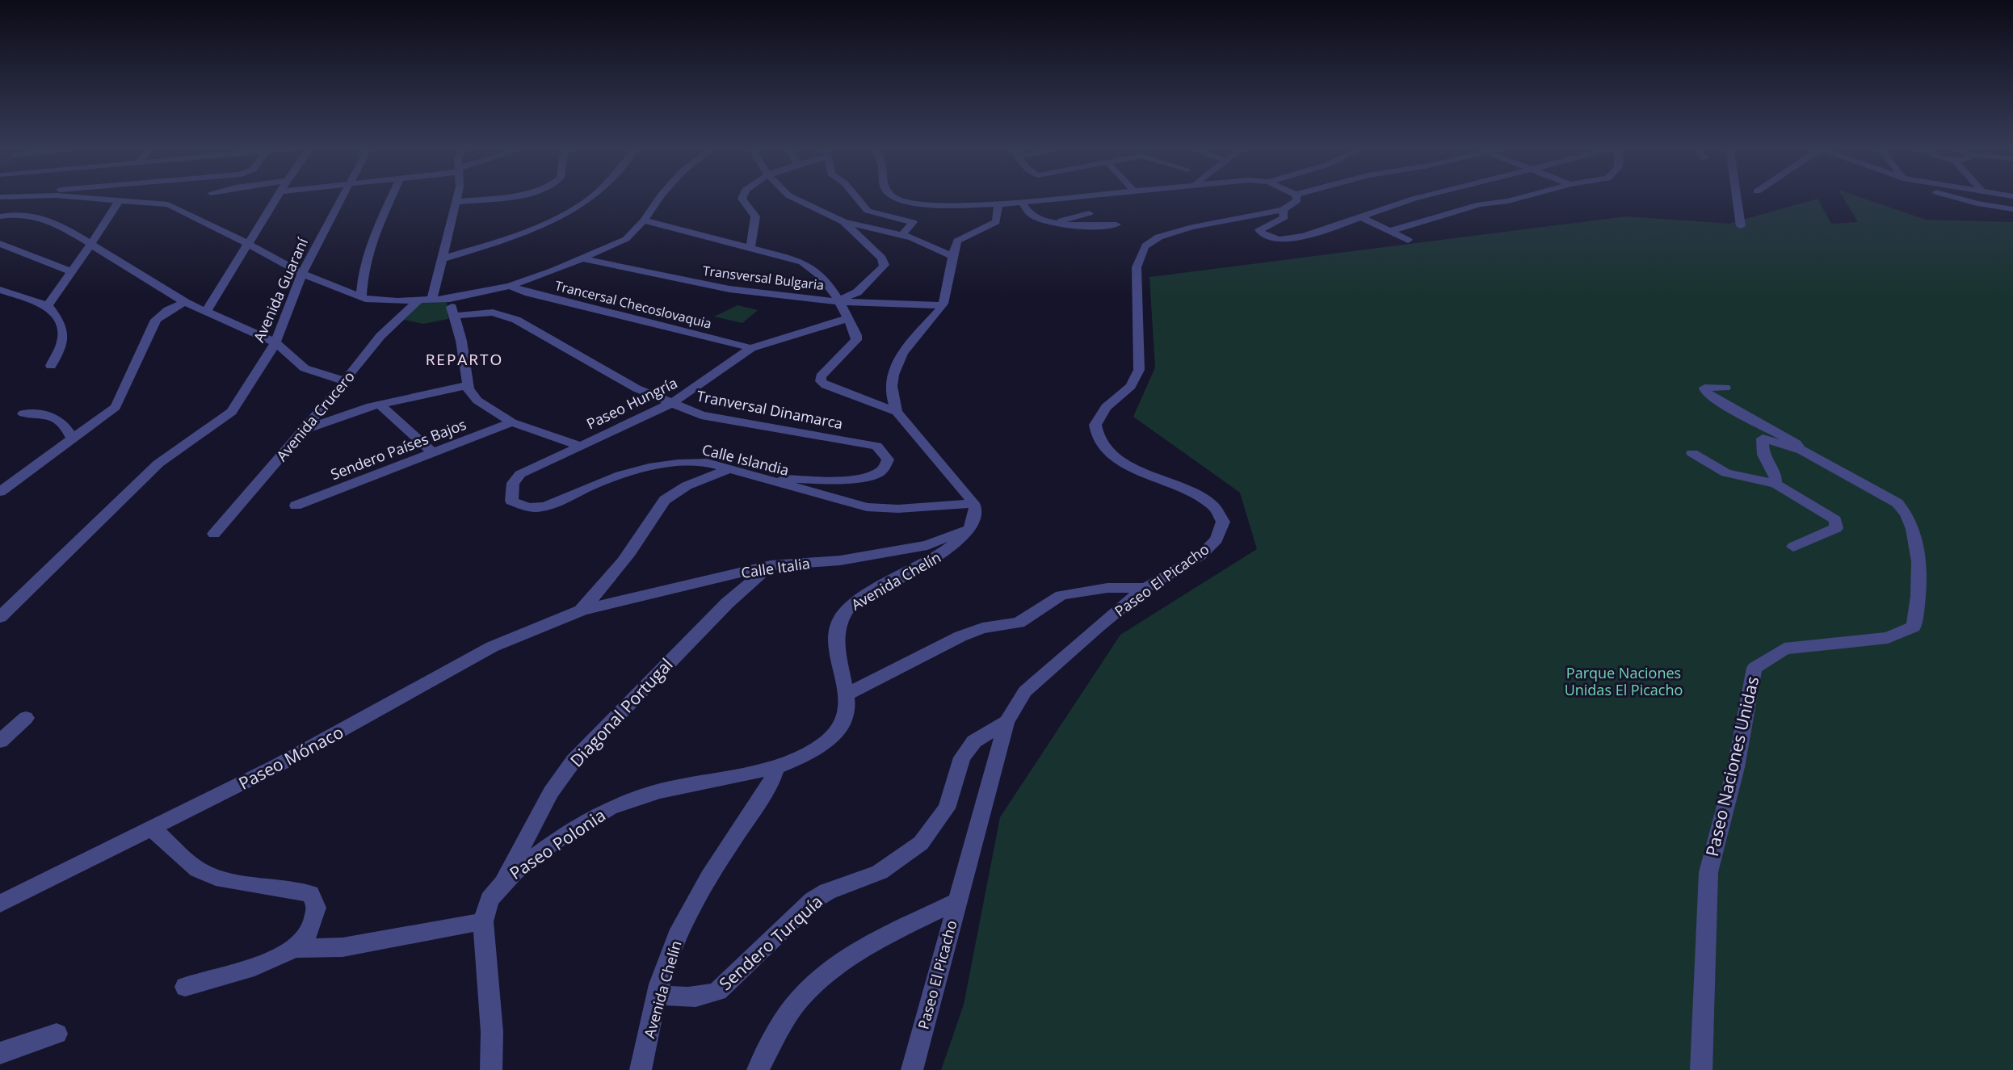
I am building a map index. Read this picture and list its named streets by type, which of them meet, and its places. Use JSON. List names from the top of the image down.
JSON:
{
  "streets": {
    "street": [
      "Transversal Bulgaria",
      "Avenida Guaraní",
      "Trancersal Checoslovaquia",
      "Paseo Hungría",
      "Tranversal Dinamarca",
      "Avenida Crucero",
      "Sendero Países Bajos",
      "Calle Islandia",
      "Calle Italia",
      "Paseo El Picacho",
      "Avenida Chelín",
      "Diagonal Portugal",
      "Paseo Mónaco",
      "Paseo Naciones Unidas",
      "Paseo Polonia",
      "Sendero Turquía"
    ]
  },
  "crossings": [
    ["Trancersal Checoslovaquia", "Paseo Hungría"],
    ["Paseo Hungría", "Tranversal Dinamarca"],
    ["Paseo Hungría", "Calle Islandia"],
    ["Tranversal Dinamarca", "Calle Islandia"],
    ["Calle Italia", "Avenida Chelín"],
    ["Calle Italia", "Diagonal Portugal"],
    ["Calle Italia", "Paseo Mónaco"],
    ["Paseo El Picacho", "Sendero Turquía"],
    ["Avenida Chelín", "Paseo Polonia"],
    ["Avenida Chelín", "Sendero Turquía"],
    ["Diagonal Portugal", "Paseo Polonia"]
  ],
  "districts": ["REPARTO"],
  "parks": ["Parque Naciones Unidas El Picacho"]
}
